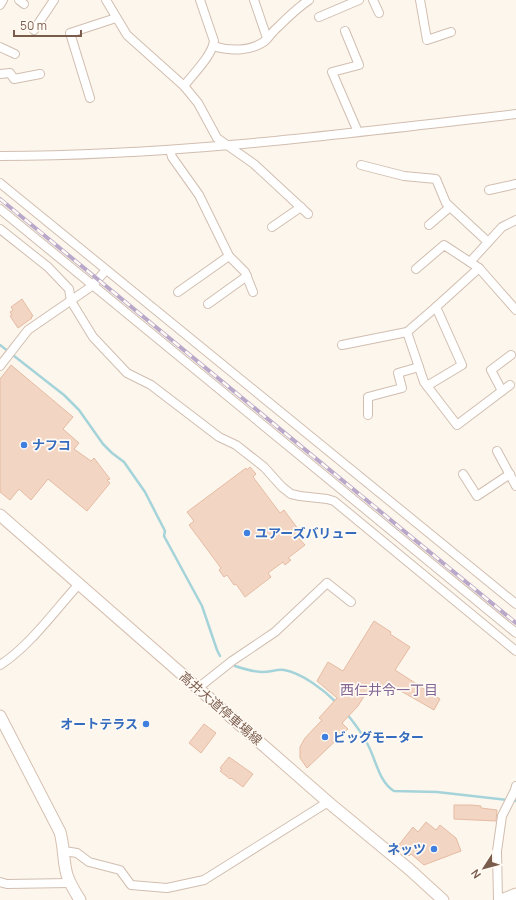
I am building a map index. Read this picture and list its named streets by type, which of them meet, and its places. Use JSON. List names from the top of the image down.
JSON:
{
  "streets": {
    "main road": ["高井大道停車場線"]
  },
  "districts": ["西仁井令一丁目"],
  "places": [
    "ナフコ",
    "ユアーズバリュー",
    "オートテラス",
    "ビッグモーター",
    "ネッツ"
  ],
  "scale_bar": "50 m",
  "north": "bottom left"
}
